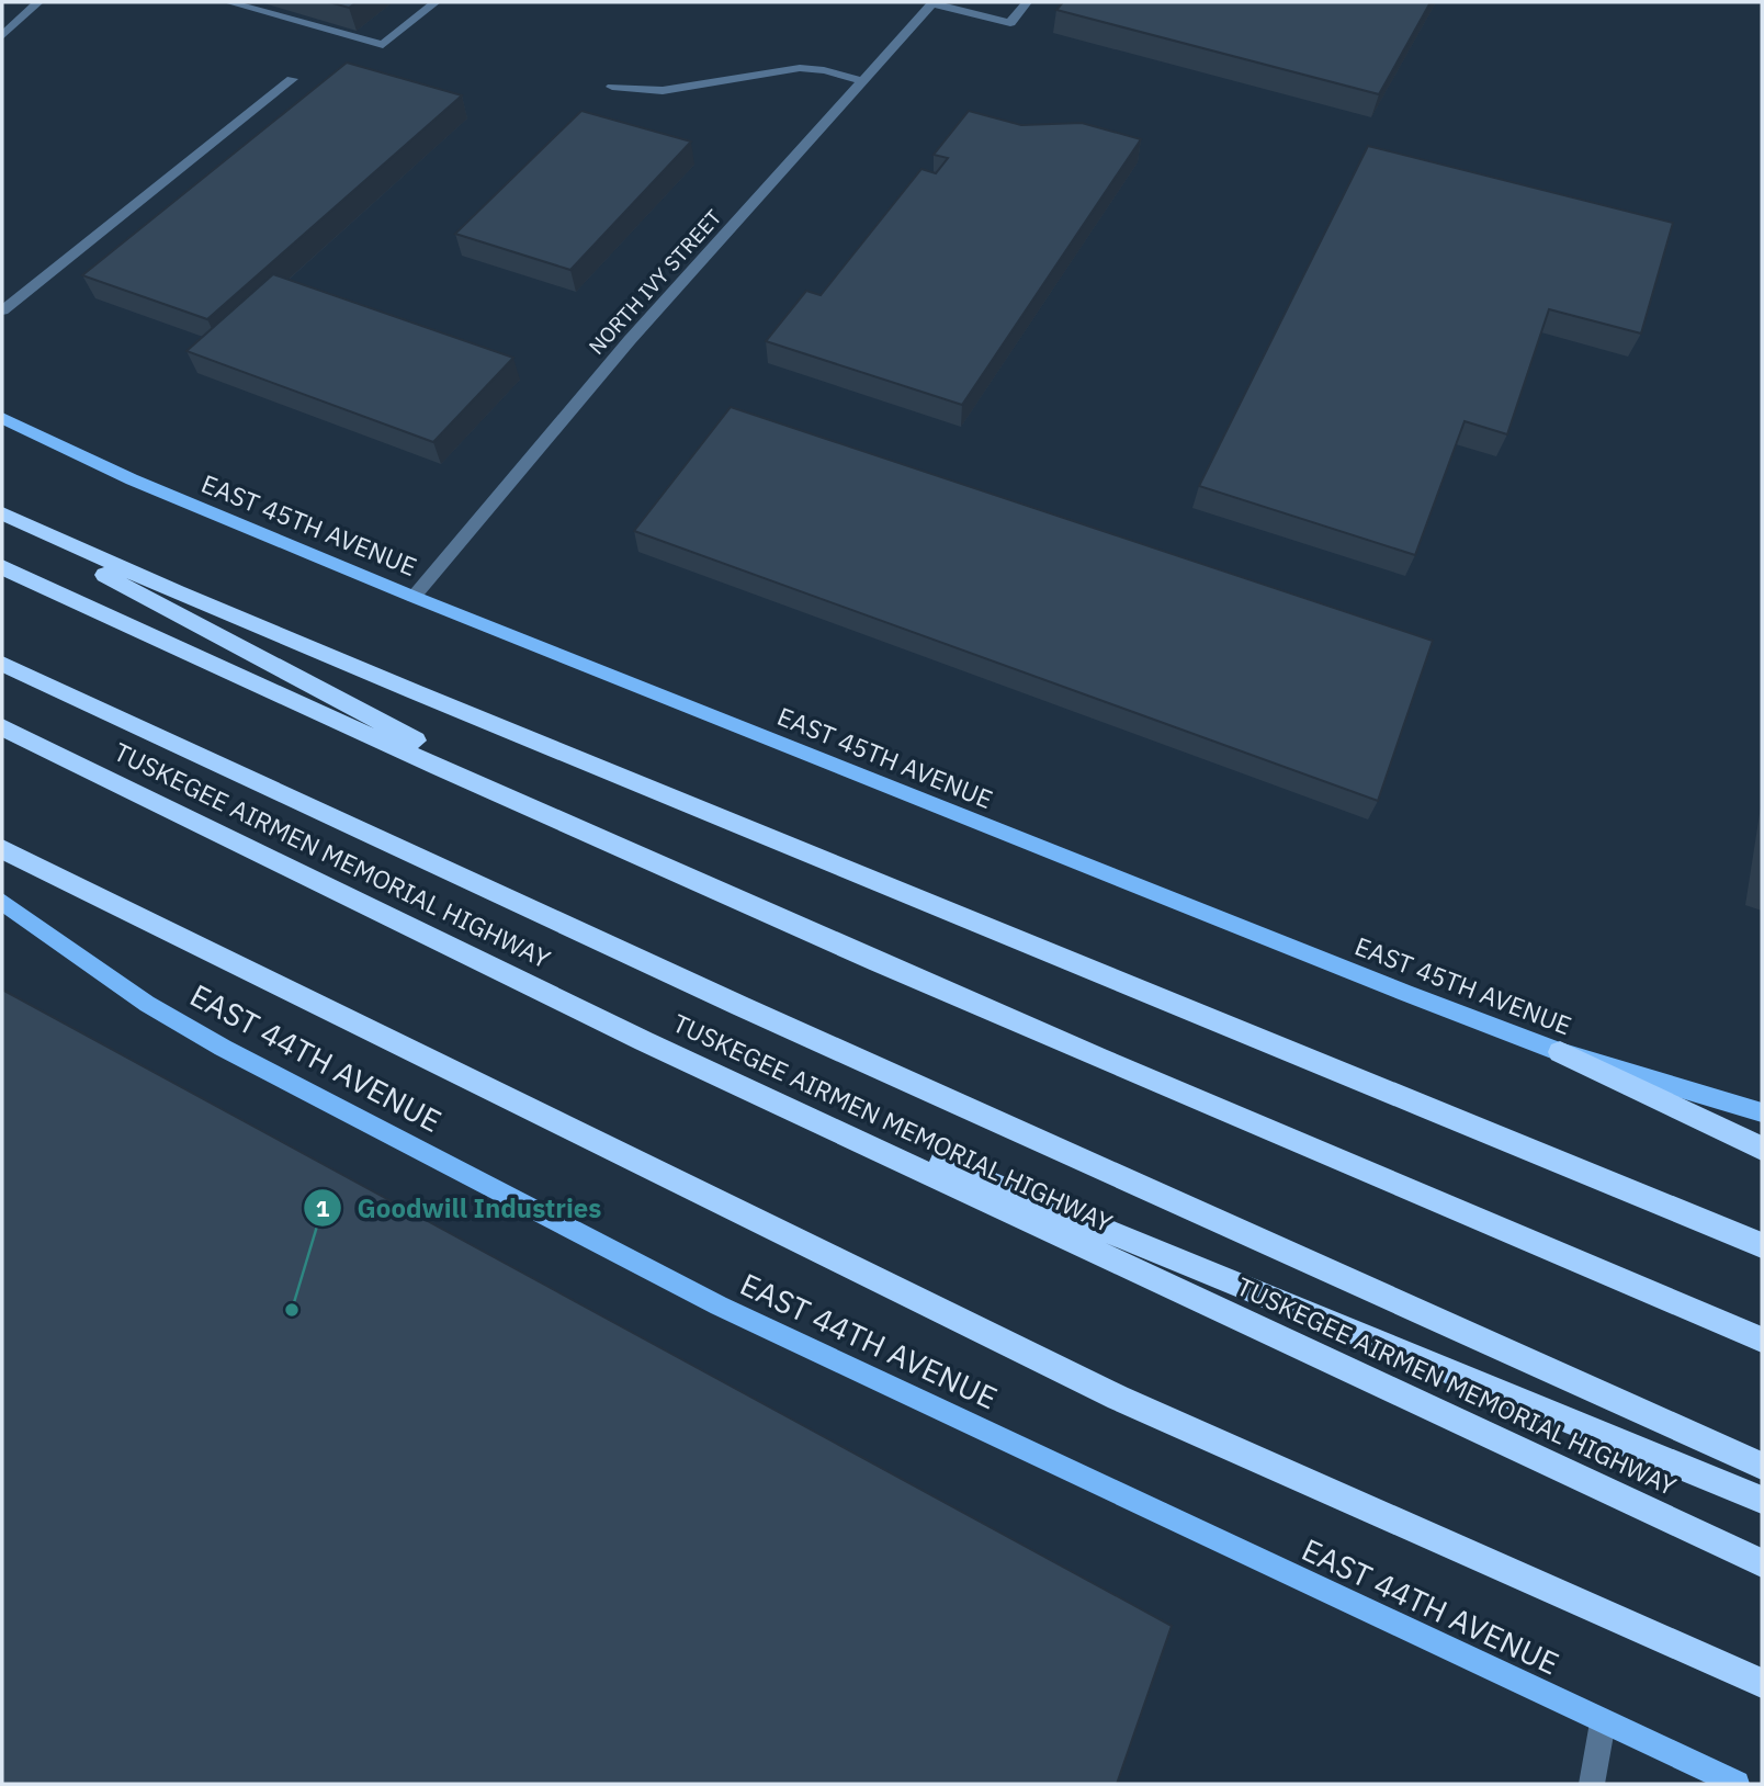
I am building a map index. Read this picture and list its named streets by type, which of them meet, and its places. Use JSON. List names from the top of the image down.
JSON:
{
  "streets": {
    "highway": ["TUSKEGEE AIRMEN MEMORIAL HIGHWAY"],
    "main road": ["EAST 45TH AVENUE", "EAST 44TH AVENUE"],
    "street": ["NORTH IVY STREET"]
  },
  "crossings": [
    ["NORTH IVY STREET", "EAST 45TH AVENUE"]
  ],
  "places": ["Goodwill Industries"]
}
